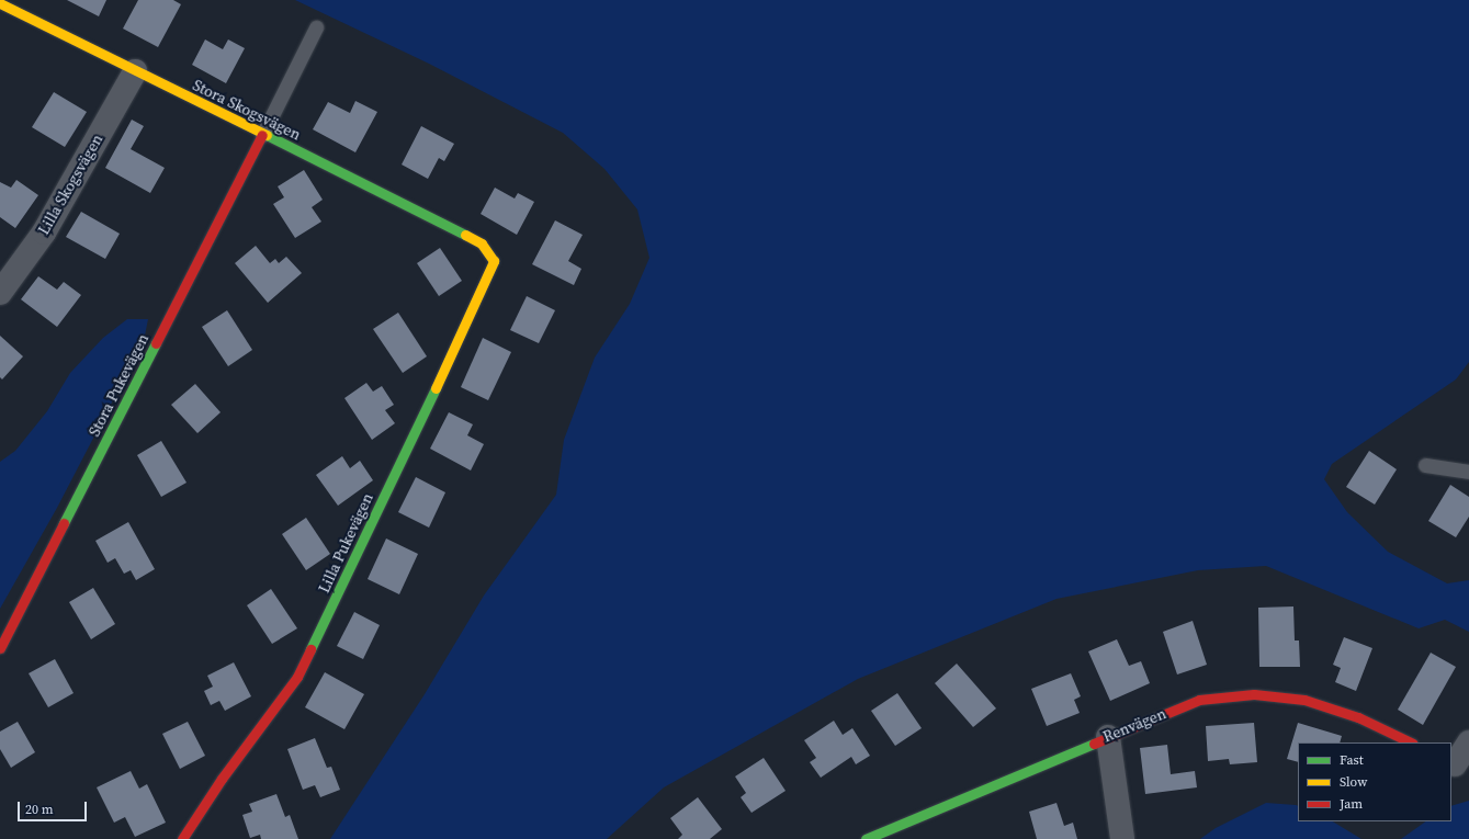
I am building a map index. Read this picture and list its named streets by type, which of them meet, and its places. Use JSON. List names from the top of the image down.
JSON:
{
  "streets": {
    "street": [
      "Stora Skogsvägen",
      "Lilla Skogsvägen",
      "Stora Pukevägen",
      "Lilla Pukevägen",
      "Renvägen"
    ]
  },
  "crossings": [
    ["Stora Skogsvägen", "Lilla Skogsvägen"],
    ["Stora Skogsvägen", "Stora Pukevägen"],
    ["Stora Skogsvägen", "Lilla Pukevägen"]
  ],
  "legend": ["Fast", "Slow", "Jam"],
  "scale_bar": "20 m"
}
